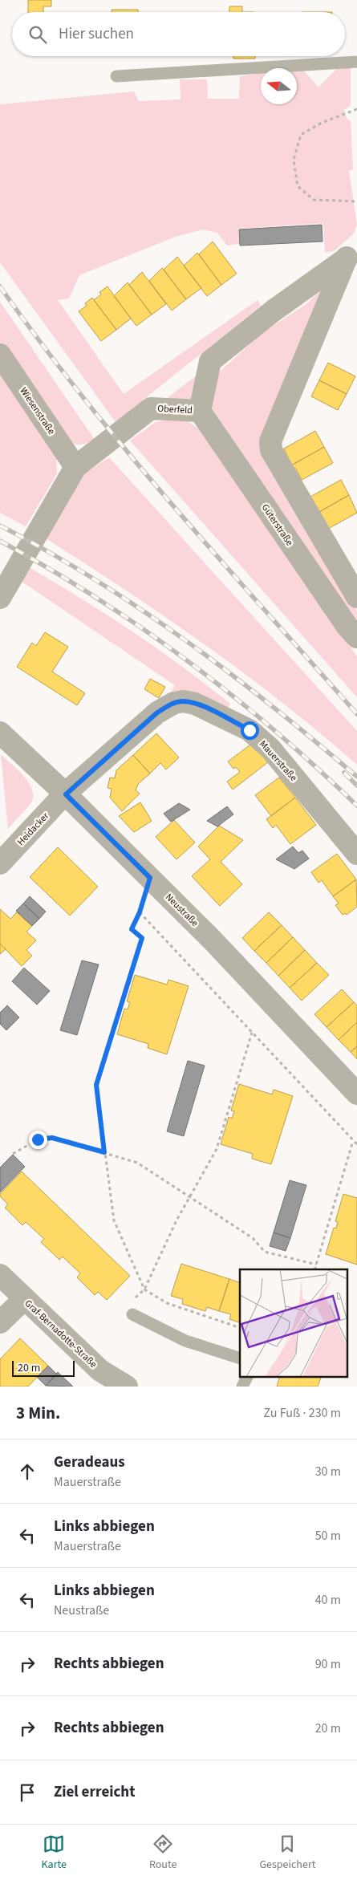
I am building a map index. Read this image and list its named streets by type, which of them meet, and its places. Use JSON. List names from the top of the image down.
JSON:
{
  "streets": {
    "street": [
      "Oberfeld",
      "Wiesenstraße",
      "Güterstraße",
      "Mauerstraße",
      "Heidacker",
      "Neustraße",
      "Graf-Bernadotte-Straße"
    ]
  },
  "crossings": [
    ["Oberfeld", "Wiesenstraße"],
    ["Oberfeld", "Güterstraße"],
    ["Mauerstraße", "Heidacker"],
    ["Mauerstraße", "Neustraße"],
    ["Heidacker", "Neustraße"]
  ],
  "scale_bar": "20 m",
  "north": "left",
  "page": {
    "search": "Hier suchen",
    "scale": "20 m",
    "heading": ["3 Min.", "Zu Fuß · 230 m"],
    "list": [
      ["Geradeaus", "Mauerstraße", "30 m"],
      ["Links abbiegen", "Mauerstraße", "50 m"],
      ["Links abbiegen", "Neustraße", "40 m"],
      ["Rechts abbiegen", "90 m"],
      ["Rechts abbiegen", "20 m"],
      "Ziel erreicht"
    ],
    "nav": ["Karte", "Route", "Gespeichert"]
  }
}
